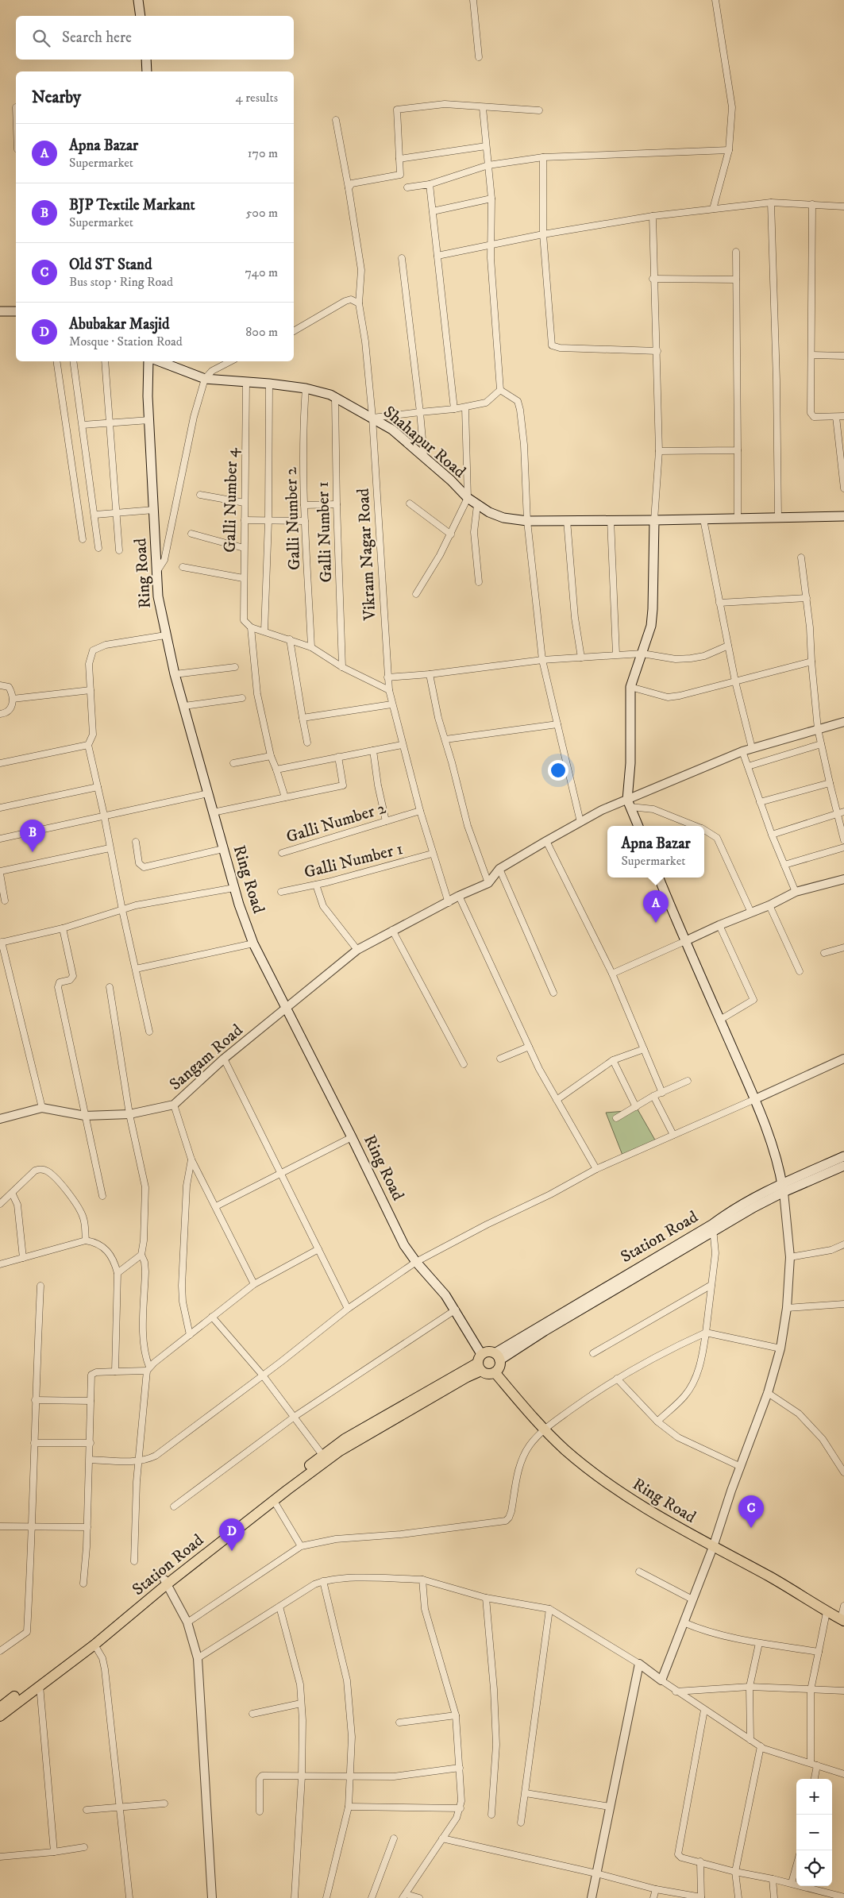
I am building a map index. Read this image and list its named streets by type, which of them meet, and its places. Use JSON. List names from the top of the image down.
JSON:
{
  "streets": {
    "main road": ["Shahapur Road", "Ring Road", "Station Road"],
    "street": [
      "Galli Number 4",
      "Galli Number 2",
      "Galli Number 1",
      "Vikram Nagar Road",
      "Sangam Road"
    ]
  },
  "crossings": [
    ["Shahapur Road", "Galli Number 4"],
    ["Shahapur Road", "Galli Number 2"],
    ["Shahapur Road", "Galli Number 1"],
    ["Shahapur Road", "Vikram Nagar Road"],
    ["Galli Number 2", "Vikram Nagar Road"],
    ["Galli Number 1", "Vikram Nagar Road"],
    ["Vikram Nagar Road", "Sangam Road"],
    ["Ring Road", "Sangam Road"],
    ["Ring Road", "Station Road"]
  ],
  "page": {
    "search": "Search here",
    "heading": ["Nearby", "4 results"],
    "list": [
      {
        "mark": "A",
        "name": "Apna Bazar",
        "note": "Supermarket",
        "value": "170 m"
      },
      {
        "mark": "B",
        "name": "BJP Textile Markant",
        "note": "Supermarket",
        "value": "500 m"
      },
      {
        "mark": "C",
        "name": "Old ST Stand",
        "note": "Bus stop · Ring Road",
        "value": "740 m"
      },
      {
        "mark": "D",
        "name": "Abubakar Masjid",
        "note": "Mosque · Station Road",
        "value": "800 m"
      }
    ],
    "pins": [
      "B",
      "A",
      "C",
      "D"
    ],
    "popup": ["Apna Bazar", "Supermarket"],
    "map_buttons": ["+", "−"]
  }
}
